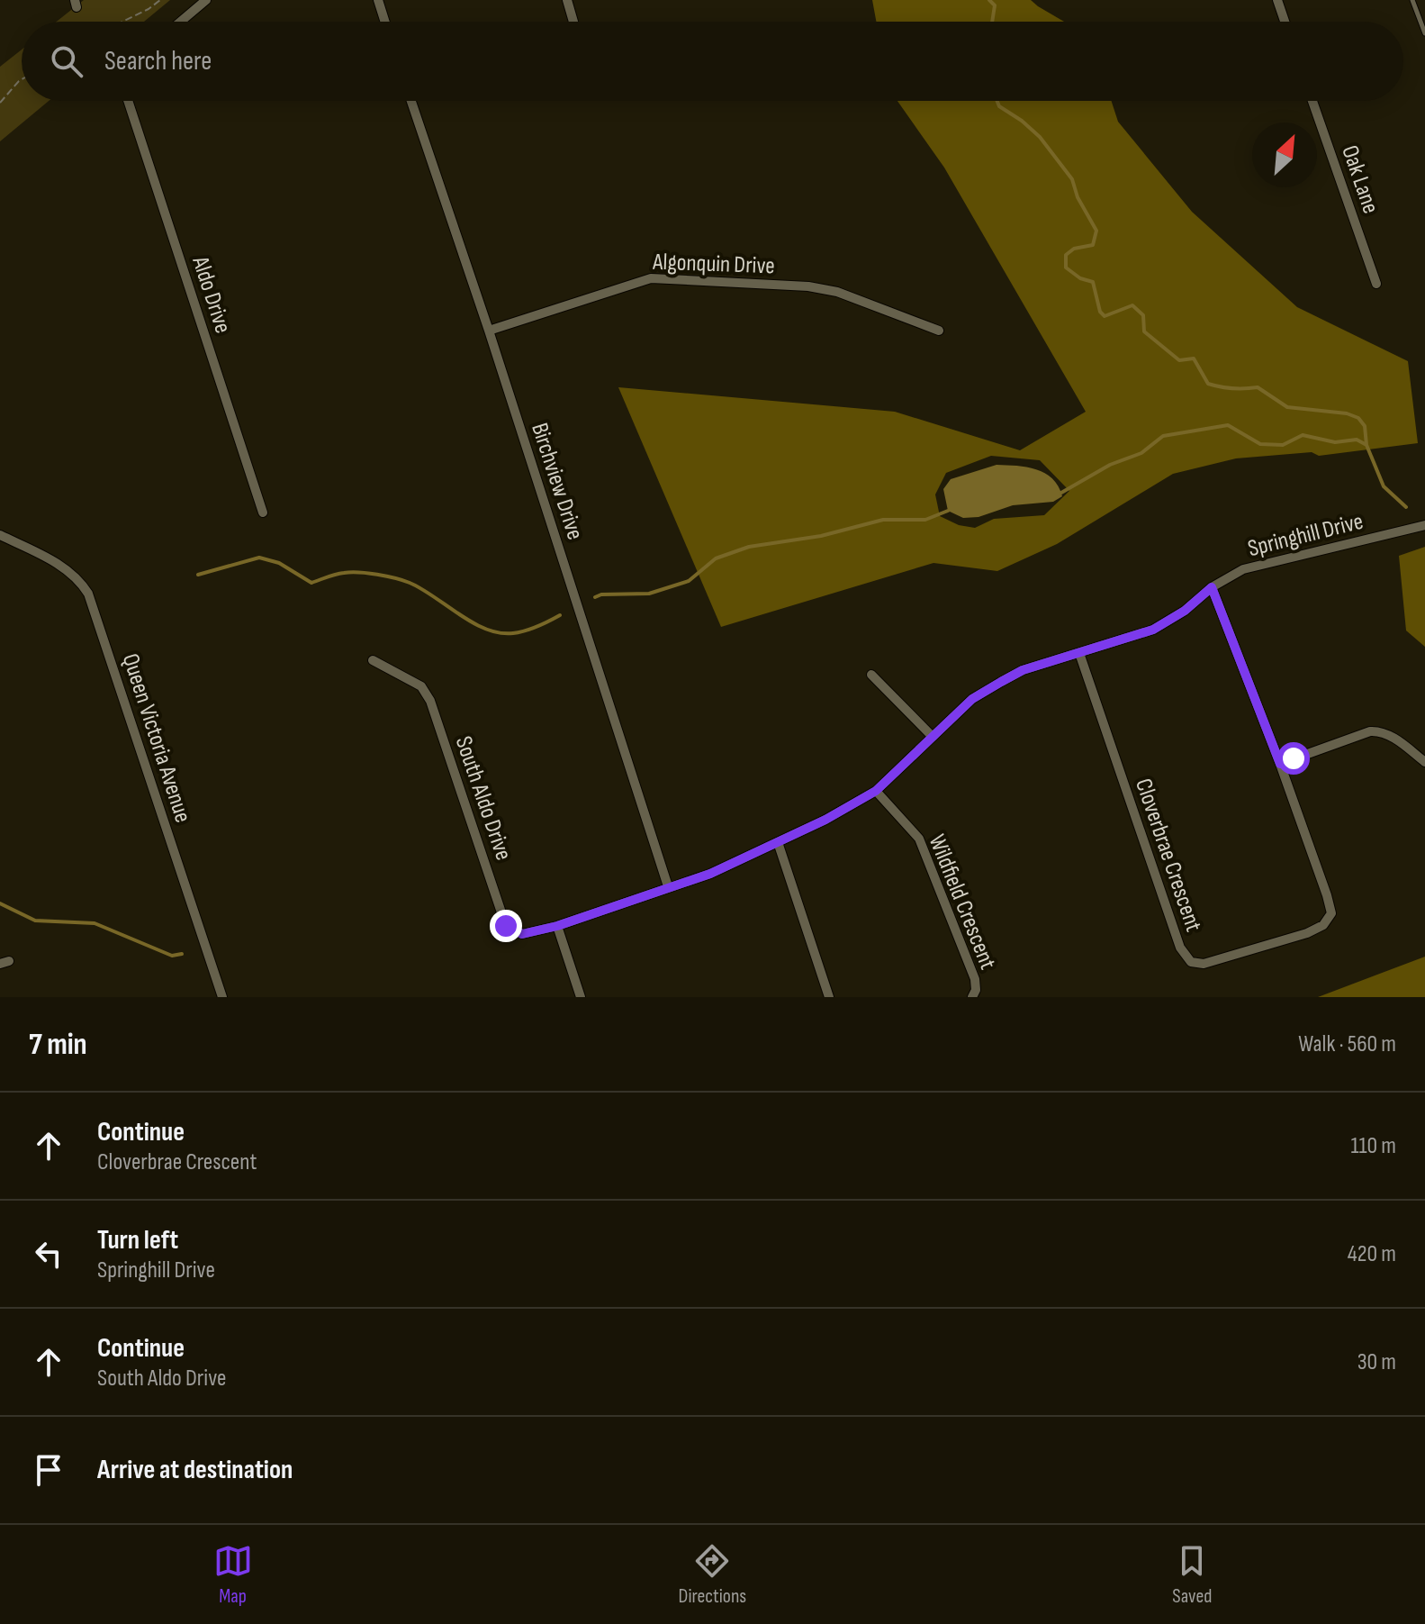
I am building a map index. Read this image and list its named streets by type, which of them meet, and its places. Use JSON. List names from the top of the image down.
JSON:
{
  "streets": {
    "street": [
      "Oak Lane",
      "Algonquin Drive",
      "Aldo Drive",
      "Birchview Drive",
      "Springhill Drive",
      "Queen Victoria Avenue",
      "South Aldo Drive",
      "Cloverbrae Crescent",
      "Wildfield Crescent"
    ]
  },
  "crossings": [
    ["Algonquin Drive", "Birchview Drive"],
    ["Birchview Drive", "Springhill Drive"],
    ["Springhill Drive", "South Aldo Drive"],
    ["Springhill Drive", "Cloverbrae Crescent"],
    ["Springhill Drive", "Wildfield Crescent"]
  ],
  "north": "top right",
  "page": {
    "search": "Search here",
    "heading": ["7 min", "Walk · 560 m"],
    "list": [
      ["Continue", "Cloverbrae Crescent", "110 m"],
      ["Turn left", "Springhill Drive", "420 m"],
      ["Continue", "South Aldo Drive", "30 m"],
      "Arrive at destination"
    ],
    "nav": ["Map", "Directions", "Saved"]
  }
}
